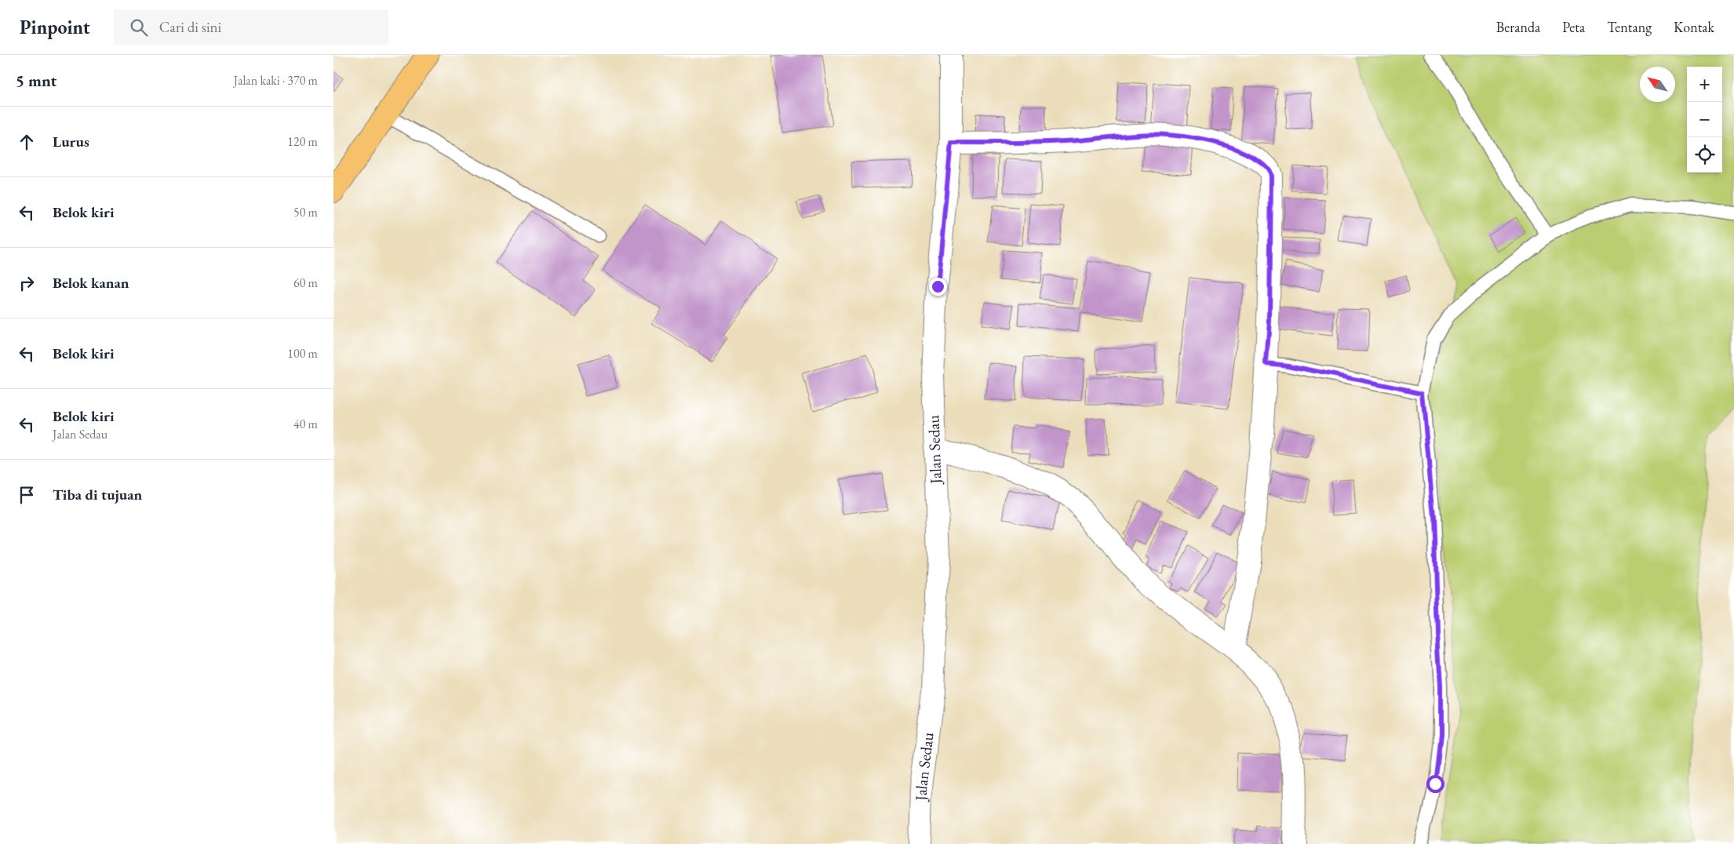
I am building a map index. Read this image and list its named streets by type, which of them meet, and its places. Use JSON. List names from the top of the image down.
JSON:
{
  "streets": {
    "street": ["Jalan Sedau"]
  },
  "north": "top left",
  "page": {
    "header": "Pinpoint",
    "search": "Cari di sini",
    "nav": [
      "Beranda",
      "Peta",
      "Tentang",
      "Kontak"
    ],
    "heading": ["5 mnt", "Jalan kaki · 370 m"],
    "map_buttons": ["+", "−"],
    "list": [
      ["Lurus", "120 m"],
      ["Belok kiri", "50 m"],
      ["Belok kanan", "60 m"],
      ["Belok kiri", "100 m"],
      ["Belok kiri", "Jalan Sedau", "40 m"],
      "Tiba di tujuan"
    ]
  }
}
